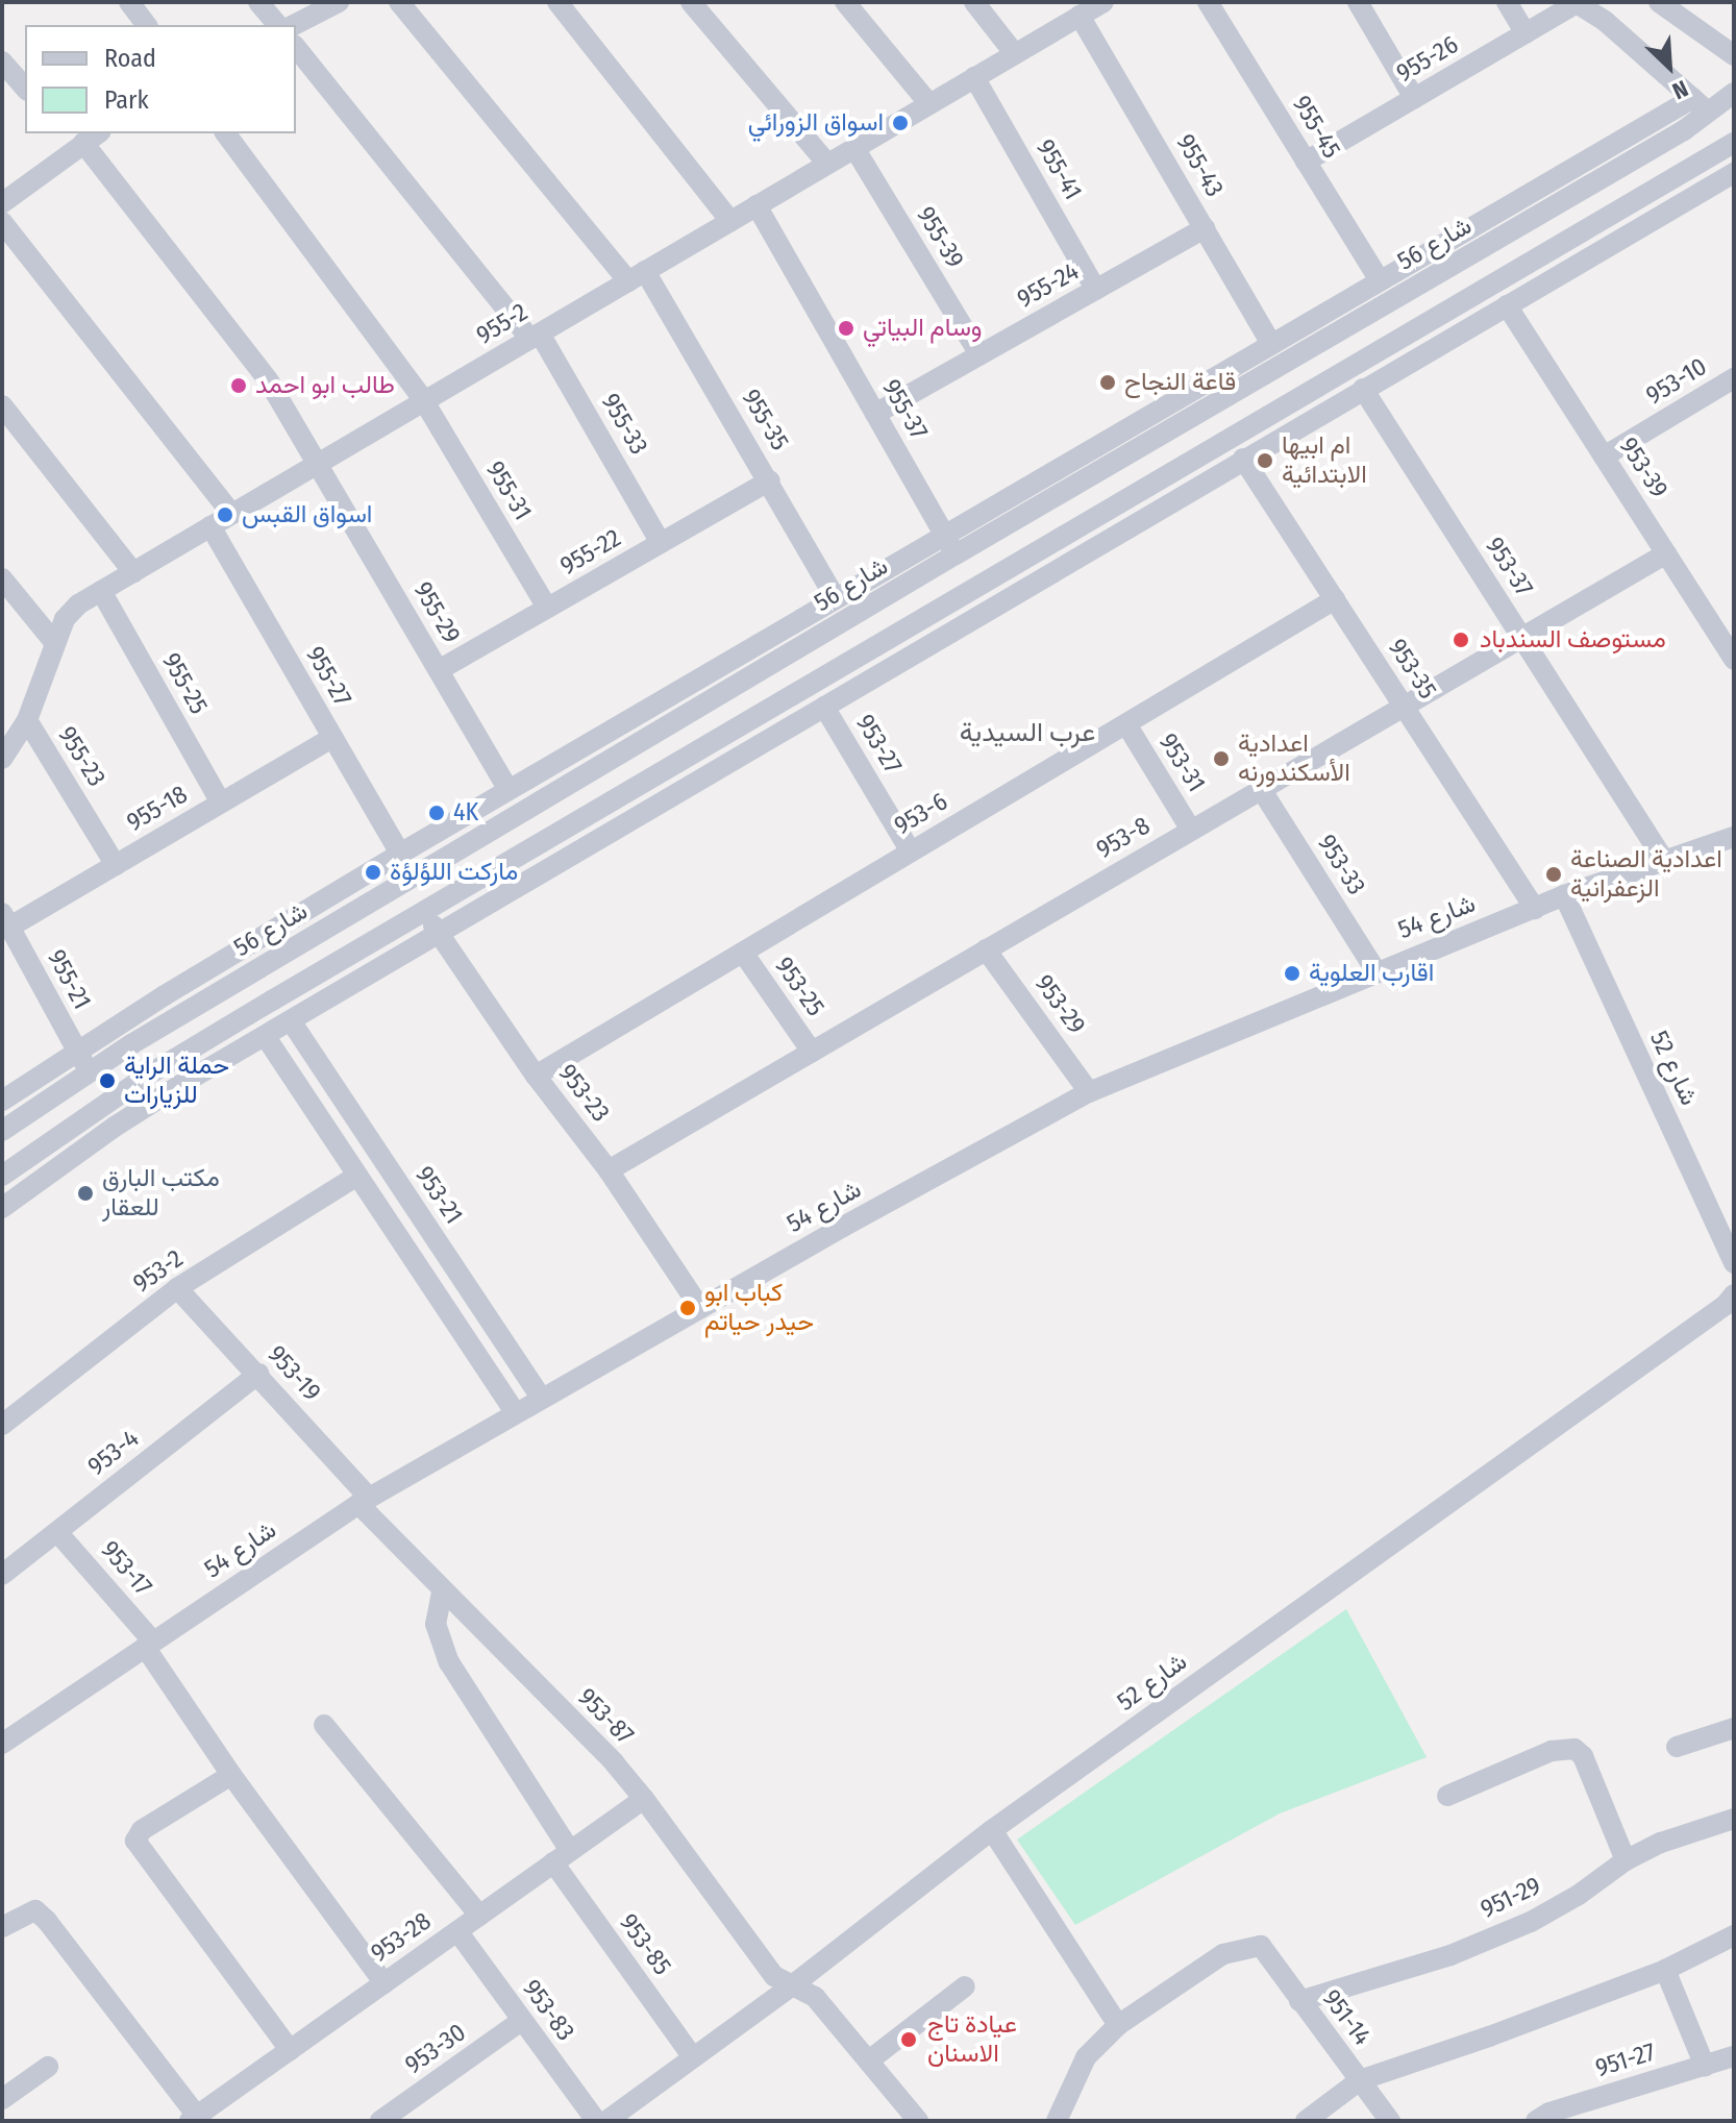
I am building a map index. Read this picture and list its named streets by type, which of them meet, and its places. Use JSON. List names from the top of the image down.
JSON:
{
  "streets": {
    "street": [
      "955-26",
      "955-45",
      "955-43",
      "955-41",
      "955-39",
      "شارع 56",
      "955-24",
      "955-2",
      "953-10",
      "955-37",
      "955-35",
      "955-33",
      "953-39",
      "955-31",
      "955-22",
      "953-37",
      "955-29",
      "953-35",
      "955-27",
      "955-25",
      "953-27",
      "955-23",
      "953-31",
      "955-18",
      "953-6",
      "953-8",
      "953-33",
      "شارع 54",
      "955-21",
      "953-25",
      "953-29",
      "شارع 52",
      "953-23",
      "953-21",
      "953-2",
      "953-19",
      "953-4",
      "953-17",
      "953-87",
      "951-29",
      "953-28",
      "953-85",
      "953-83",
      "951-14",
      "953-30",
      "951-27"
    ]
  },
  "crossings": [
    ["955-26", "955-45"],
    ["955-43", "955-24"],
    ["955-43", "955-2"],
    ["955-41", "955-24"],
    ["955-41", "955-2"],
    ["955-39", "955-24"],
    ["955-39", "955-2"],
    ["شارع 56", "955-37"],
    ["شارع 56", "955-21"],
    ["955-24", "955-37"],
    ["955-2", "955-37"],
    ["955-2", "955-35"],
    ["955-2", "955-33"],
    ["955-2", "955-31"],
    ["955-2", "955-29"],
    ["955-2", "955-27"],
    ["955-2", "955-25"],
    ["955-2", "955-23"],
    ["953-10", "953-39"],
    ["955-35", "955-22"],
    ["955-33", "955-22"],
    ["953-39", "953-8"],
    ["955-31", "955-22"],
    ["955-22", "955-29"],
    ["953-37", "953-8"],
    ["953-37", "شارع 54"],
    ["953-35", "953-6"],
    ["953-35", "953-8"],
    ["953-35", "شارع 54"],
    ["955-27", "955-18"],
    ["955-25", "955-18"],
    ["953-27", "953-6"],
    ["955-23", "955-18"],
    ["953-31", "953-6"],
    ["953-31", "953-8"],
    ["955-18", "955-21"],
    ["953-6", "953-25"],
    ["953-6", "953-23"],
    ["953-8", "953-33"],
    ["953-8", "953-25"],
    ["953-8", "953-29"],
    ["953-8", "953-23"],
    ["953-33", "شارع 54"],
    ["شارع 54", "953-29"],
    ["شارع 54", "شارع 52"],
    ["شارع 54", "953-23"],
    ["شارع 54", "953-21"],
    ["شارع 54", "953-19"],
    ["شارع 54", "953-17"],
    ["شارع 54", "953-87"],
    ["شارع 52", "953-87"],
    ["شارع 52", "953-85"],
    ["953-2", "953-19"],
    ["953-19", "953-4"],
    ["953-19", "953-87"],
    ["953-4", "953-17"],
    ["953-17", "953-28"],
    ["953-87", "953-28"],
    ["953-87", "953-85"],
    ["951-29", "951-14"],
    ["953-28", "953-85"],
    ["953-28", "953-83"],
    ["953-83", "953-30"]
  ],
  "districts": ["عرب السيدية"],
  "places": [
    "اسواق الزورائي",
    "وسام البياتي",
    "قاعة النجاح",
    "طالب ابو احمد",
    "ام ابيها الابتدائية",
    "اسواق القبس",
    "مستوصف السندباد",
    "اعدادية الأسكندورنه",
    "4K",
    "ماركت اللؤلؤة",
    "اعدادية الصناعة الزعفرانية",
    "اقارب العلوية",
    "حملة الراية للزيارات",
    "مكتب البارق للعقار",
    "كباب ابو حيدر حياتم",
    "عيادة تاج الاسنان"
  ],
  "legend": ["Road", "Park"],
  "north": "bottom right"
}
